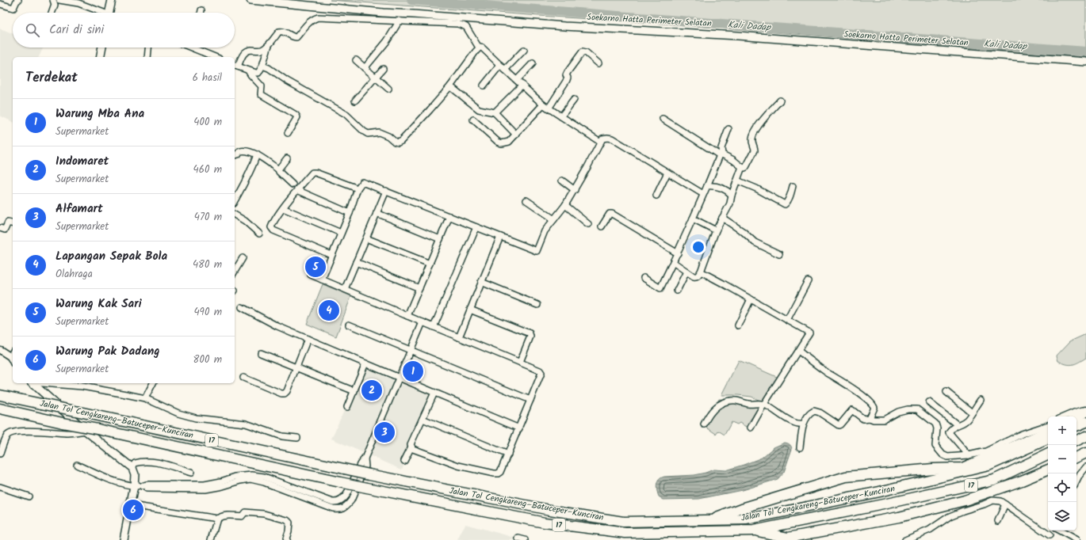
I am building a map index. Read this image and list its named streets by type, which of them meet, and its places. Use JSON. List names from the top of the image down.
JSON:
{
  "streets": {
    "highway": ["Jalan Tol Cengkareng–Batuceper–Kunciran", "17"],
    "main road": ["Soekarno Hatta Perimeter Selatan"]
  },
  "water": ["Kali Dadap"],
  "page": {
    "search": "Cari di sini",
    "heading": ["Terdekat", "6 hasil"],
    "list": [
      {
        "mark": "1",
        "name": "Warung Mba Ana",
        "note": "Supermarket",
        "value": "400 m"
      },
      {
        "mark": "2",
        "name": "Indomaret",
        "note": "Supermarket",
        "value": "460 m"
      },
      {
        "mark": "3",
        "name": "Alfamart",
        "note": "Supermarket",
        "value": "470 m"
      },
      {
        "mark": "4",
        "name": "Lapangan Sepak Bola",
        "note": "Olahraga",
        "value": "480 m"
      },
      {
        "mark": "5",
        "name": "Warung Kak Sari",
        "note": "Supermarket",
        "value": "490 m"
      },
      {
        "mark": "6",
        "name": "Warung Pak Dadang",
        "note": "Supermarket",
        "value": "800 m"
      }
    ],
    "pins": [
      "5",
      "4",
      "1",
      "2",
      "3",
      "6"
    ],
    "map_buttons": ["+", "−"]
  }
}
